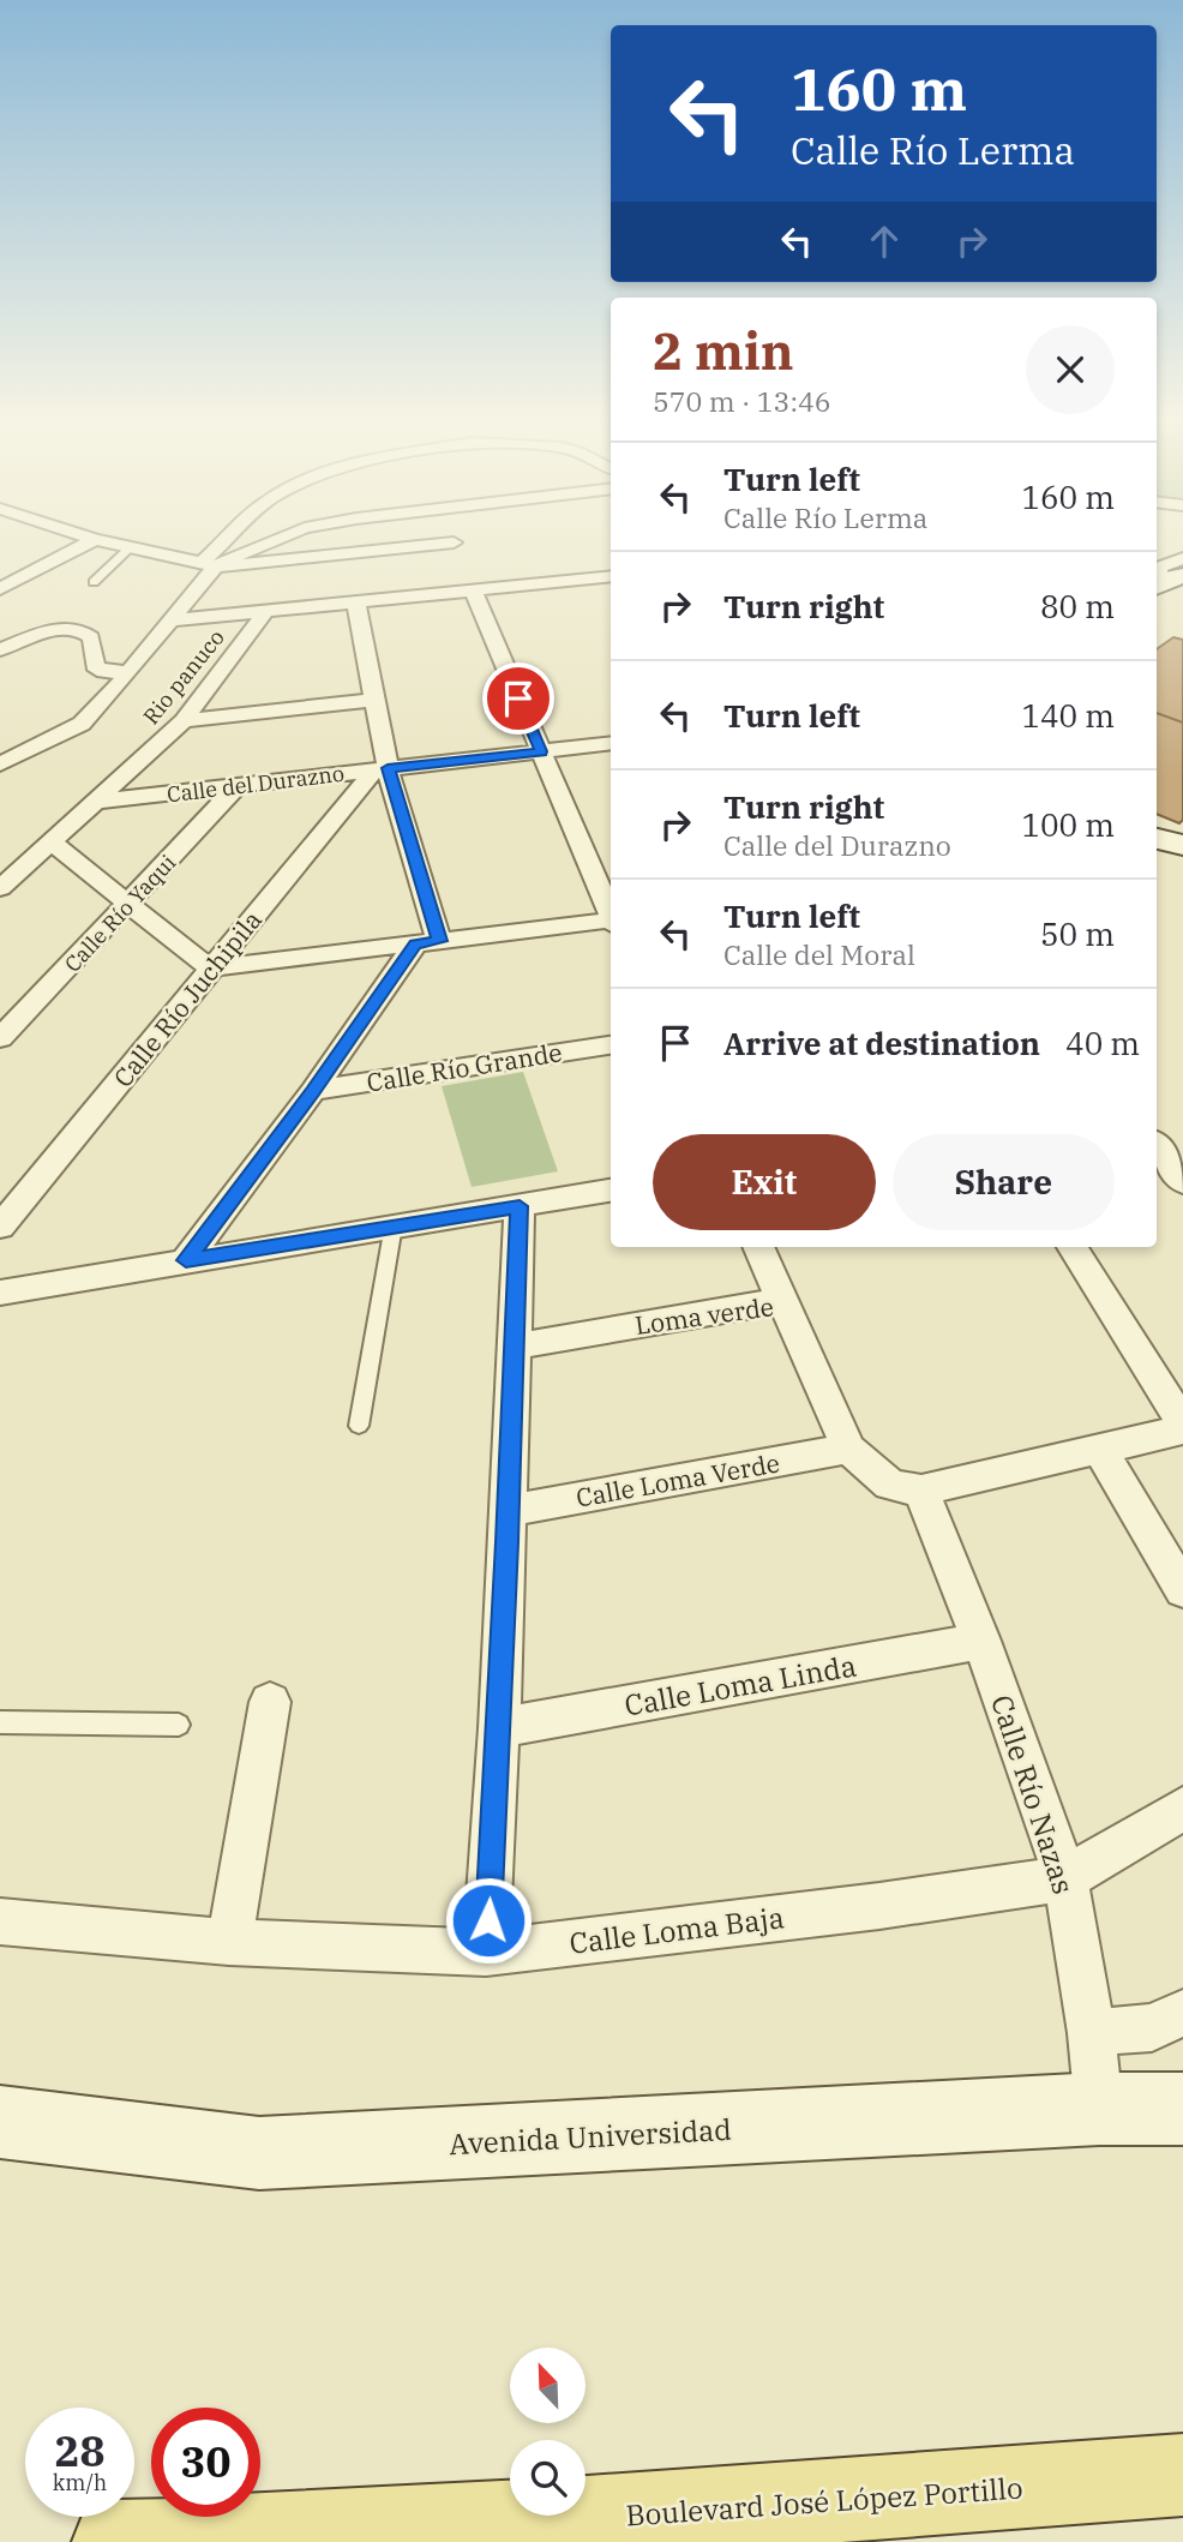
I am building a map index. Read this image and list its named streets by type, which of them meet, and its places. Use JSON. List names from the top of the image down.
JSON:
{
  "streets": {
    "main road": ["Boulevard José López Portillo"],
    "street": [
      "Rio panuco",
      "Calle del Durazno",
      "Calle Río Yaqui",
      "Calle Río Juchipila",
      "Calle Río Grande",
      "Loma verde",
      "Calle Loma Verde",
      "Calle Loma Linda",
      "Calle Río Nazas",
      "Calle Loma Baja",
      "Avenida Universidad"
    ]
  },
  "crossings": [
    ["Rio panuco", "Calle del Durazno"],
    ["Calle del Durazno", "Calle Río Yaqui"],
    ["Calle del Durazno", "Calle Río Juchipila"],
    ["Loma verde", "Calle Loma Verde"],
    ["Loma verde", "Calle Río Nazas"],
    ["Calle Loma Linda", "Calle Río Nazas"],
    ["Calle Río Nazas", "Calle Loma Baja"],
    ["Calle Río Nazas", "Avenida Universidad"]
  ],
  "north": "top left",
  "page": {
    "turn": ["160 m", "Calle Río Lerma"],
    "heading": ["2 min", "570 m · 13:46"],
    "list": [
      {
        "name": "Turn left",
        "note": "Calle Río Lerma",
        "value": "160 m"
      },
      {
        "name": "Turn right",
        "value": "80 m"
      },
      {
        "name": "Turn left",
        "value": "140 m"
      },
      {
        "name": "Turn right",
        "note": "Calle del Durazno",
        "value": "100 m"
      },
      {
        "name": "Turn left",
        "note": "Calle del Moral",
        "value": "50 m"
      },
      {
        "name": "Arrive at destination",
        "value": "40 m"
      }
    ],
    "buttons": ["Exit", "Share"],
    "speed": "28 km/h",
    "limit": "30"
  }
}
